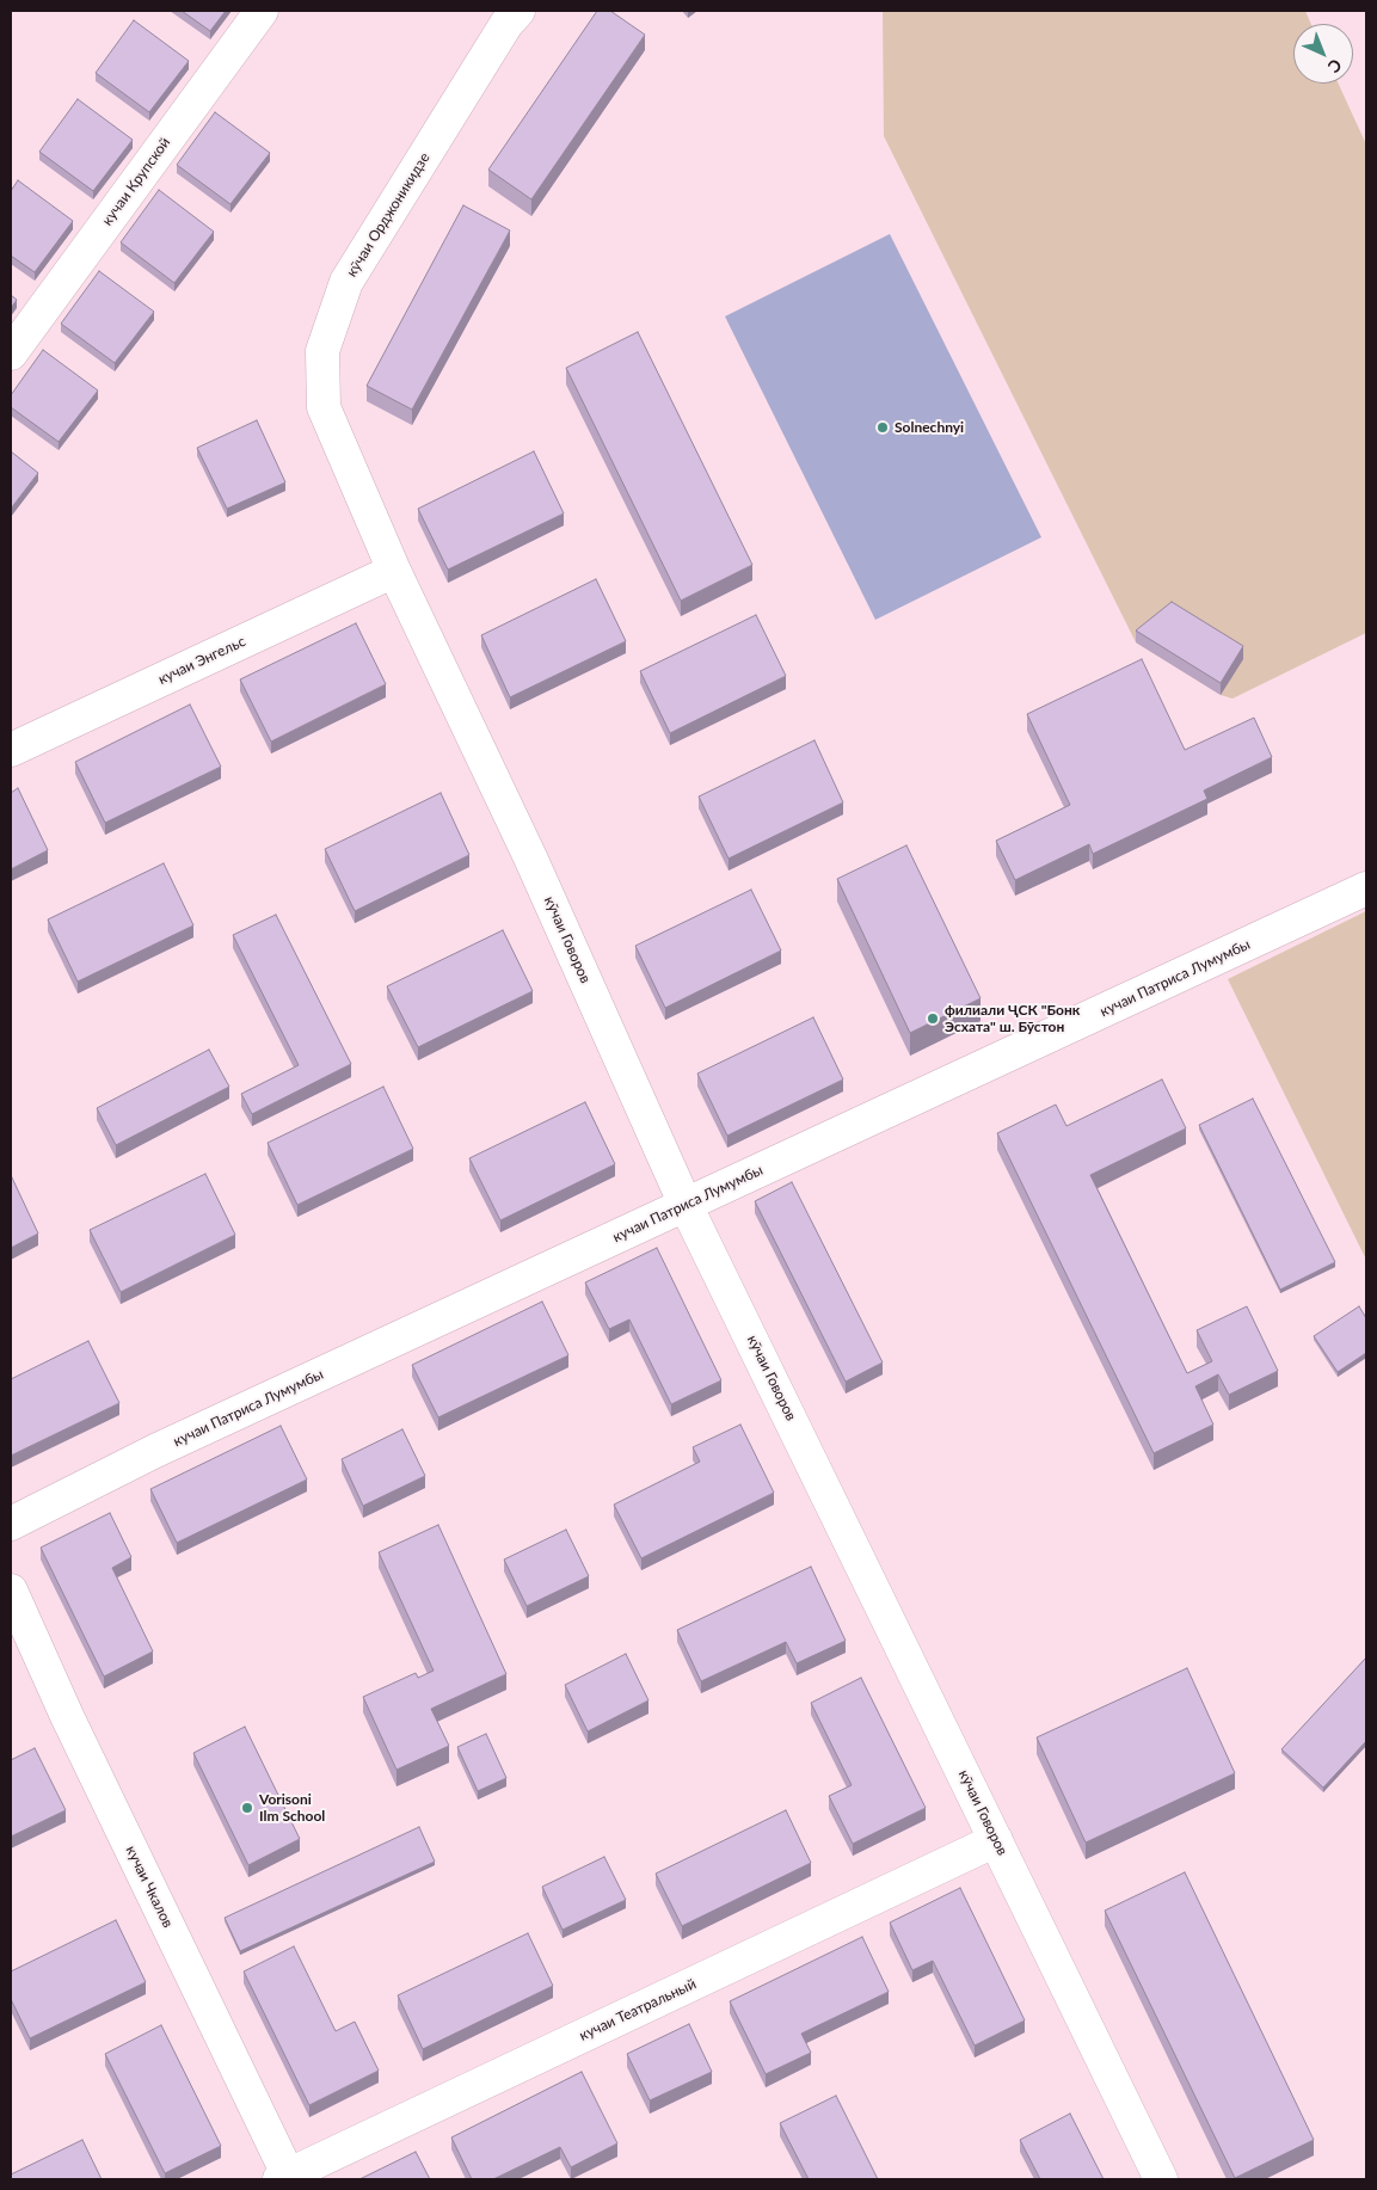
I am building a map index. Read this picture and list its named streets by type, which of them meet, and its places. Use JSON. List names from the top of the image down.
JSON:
{
  "streets": {
    "street": [
      "кучаи Крупской",
      "кӯчаи Орджоникидзе",
      "кучаи Энгельс",
      "кӯчаи Говоров",
      "кучаи Патриса Лумумбы",
      "кучаи Чкалов",
      "кучаи Театральный"
    ]
  },
  "crossings": [
    ["кӯчаи Орджоникидзе", "кучаи Энгельс"],
    ["кӯчаи Орджоникидзе", "кӯчаи Говоров"],
    ["кучаи Энгельс", "кӯчаи Говоров"],
    ["кӯчаи Говоров", "кучаи Патриса Лумумбы"],
    ["кӯчаи Говоров", "кучаи Театральный"],
    ["кучаи Чкалов", "кучаи Театральный"]
  ],
  "places": ["Solnechnyi", "филиали ҶСК \"Бонк Эсхата\" ш. Бӯстон", "Vorisoni Ilm School"],
  "north": "bottom right"
}
